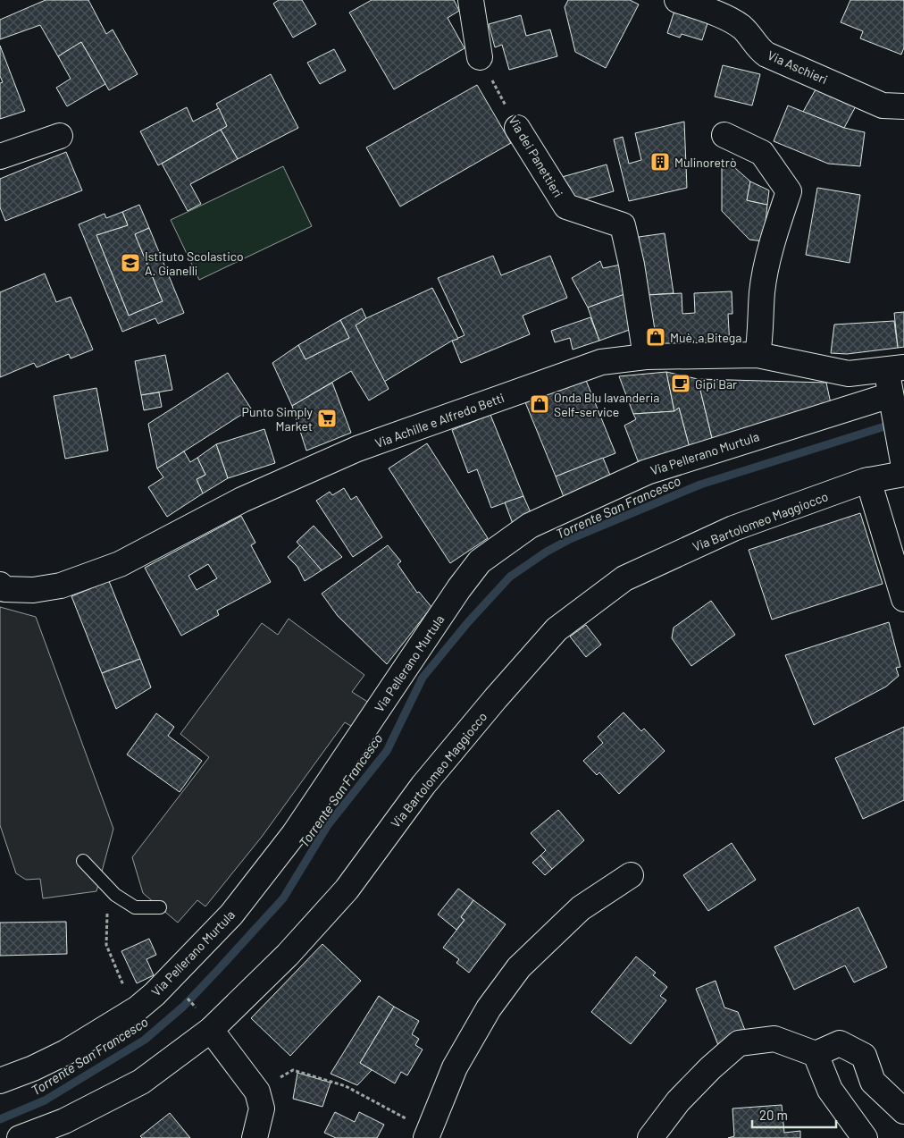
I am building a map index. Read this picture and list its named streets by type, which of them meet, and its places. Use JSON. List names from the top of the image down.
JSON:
{
  "streets": {
    "street": [
      "Via Aschieri",
      "Via dei Panettieri",
      "Via Achille e Alfredo Betti",
      "Via Pellerano Murtula",
      "Via Bartolomeo Maggiocco"
    ]
  },
  "crossings": [
    ["Via dei Panettieri", "Via Achille e Alfredo Betti"]
  ],
  "water": ["Torrente San Francesco"],
  "places": {
    "building": ["Mulinoretrò"],
    "school or university": ["Istituto Scolastico A. Gianelli"],
    "shop": ["Muè, a Bitega", "Onda Blu lavanderia Self-service"],
    "cafe": ["Gipi Bar"],
    "supermarket": ["Punto Simply Market"]
  },
  "scale_bar": "20 m"
}
